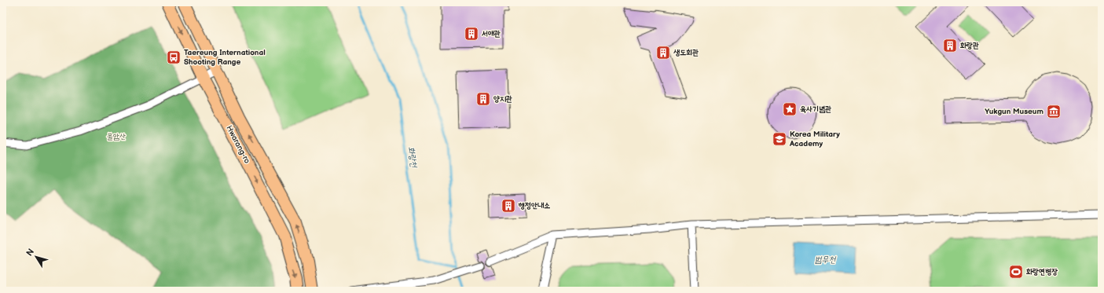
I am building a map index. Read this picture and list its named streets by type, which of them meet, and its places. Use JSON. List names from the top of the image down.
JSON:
{
  "streets": {
    "main road": ["Hwarang-ro"]
  },
  "water": ["화랑천", "범무천"],
  "parks": ["불암산"],
  "places": {
    "building": [
      "서애관",
      "화랑관",
      "생도회관",
      "양지관",
      "행정안내소"
    ],
    "bus stop": ["Taereung International Shooting Range"],
    "place": ["육사기념관"],
    "museum": ["Yukgun Museum"],
    "school or university": ["Korea Military Academy"],
    "sports": ["화랑연병장"]
  },
  "north": "top left"
}
